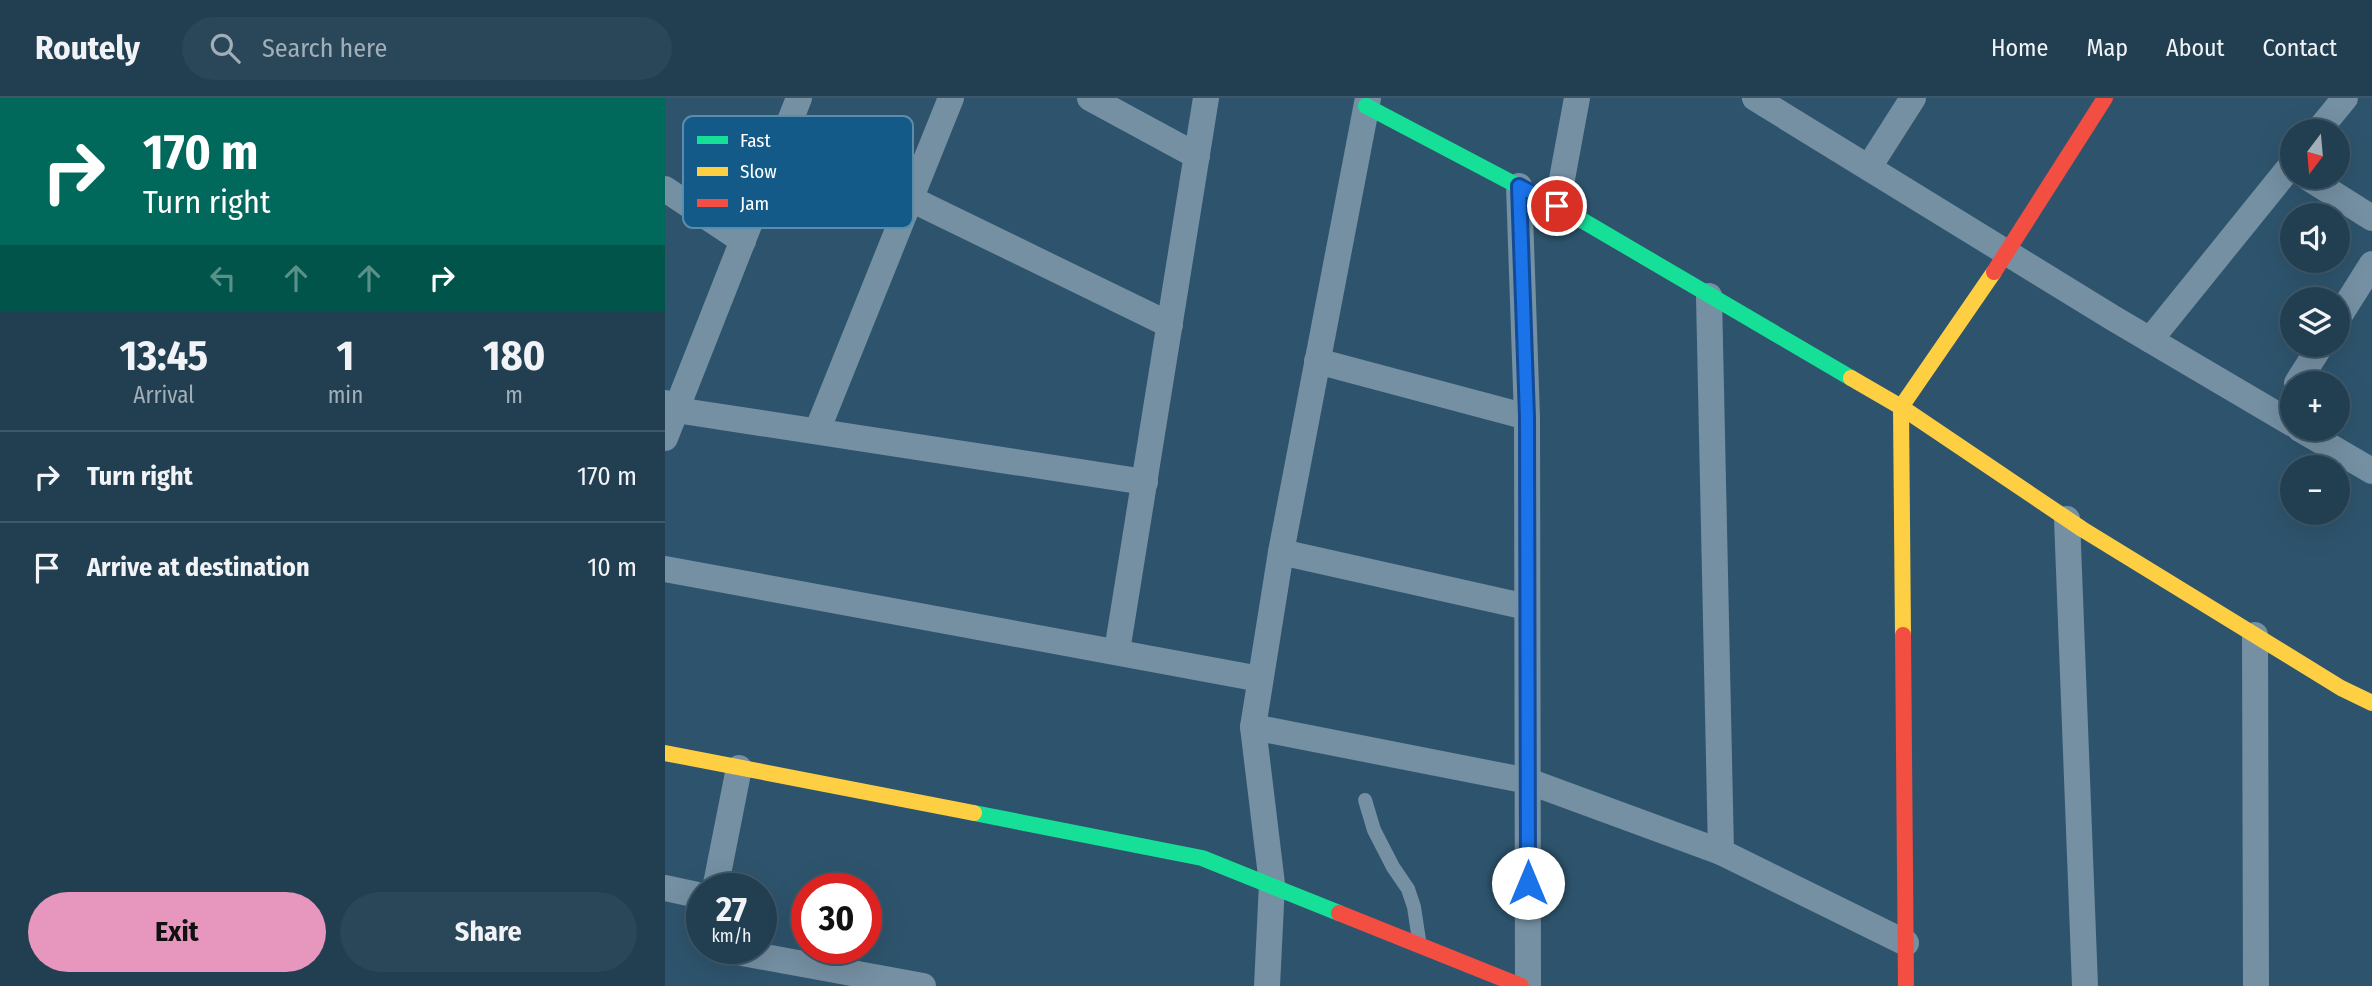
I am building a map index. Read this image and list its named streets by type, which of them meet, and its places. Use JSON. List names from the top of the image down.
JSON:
{
  "legend": ["Fast", "Slow", "Jam"],
  "north": "bottom",
  "page": {
    "header": "Routely",
    "search": "Search here",
    "nav": [
      "Home",
      "Map",
      "About",
      "Contact"
    ],
    "turn": ["170 m", "Turn right"],
    "map_buttons": ["+", "−"],
    "eta": [
      "13:45",
      "Arrival",
      "1",
      "min",
      "180",
      "m"
    ],
    "list": [
      {
        "name": "Turn right",
        "value": "170 m"
      },
      {
        "name": "Arrive at destination",
        "value": "10 m"
      }
    ],
    "speed": "27 km/h",
    "limit": "30",
    "buttons": ["Exit", "Share"]
  }
}
